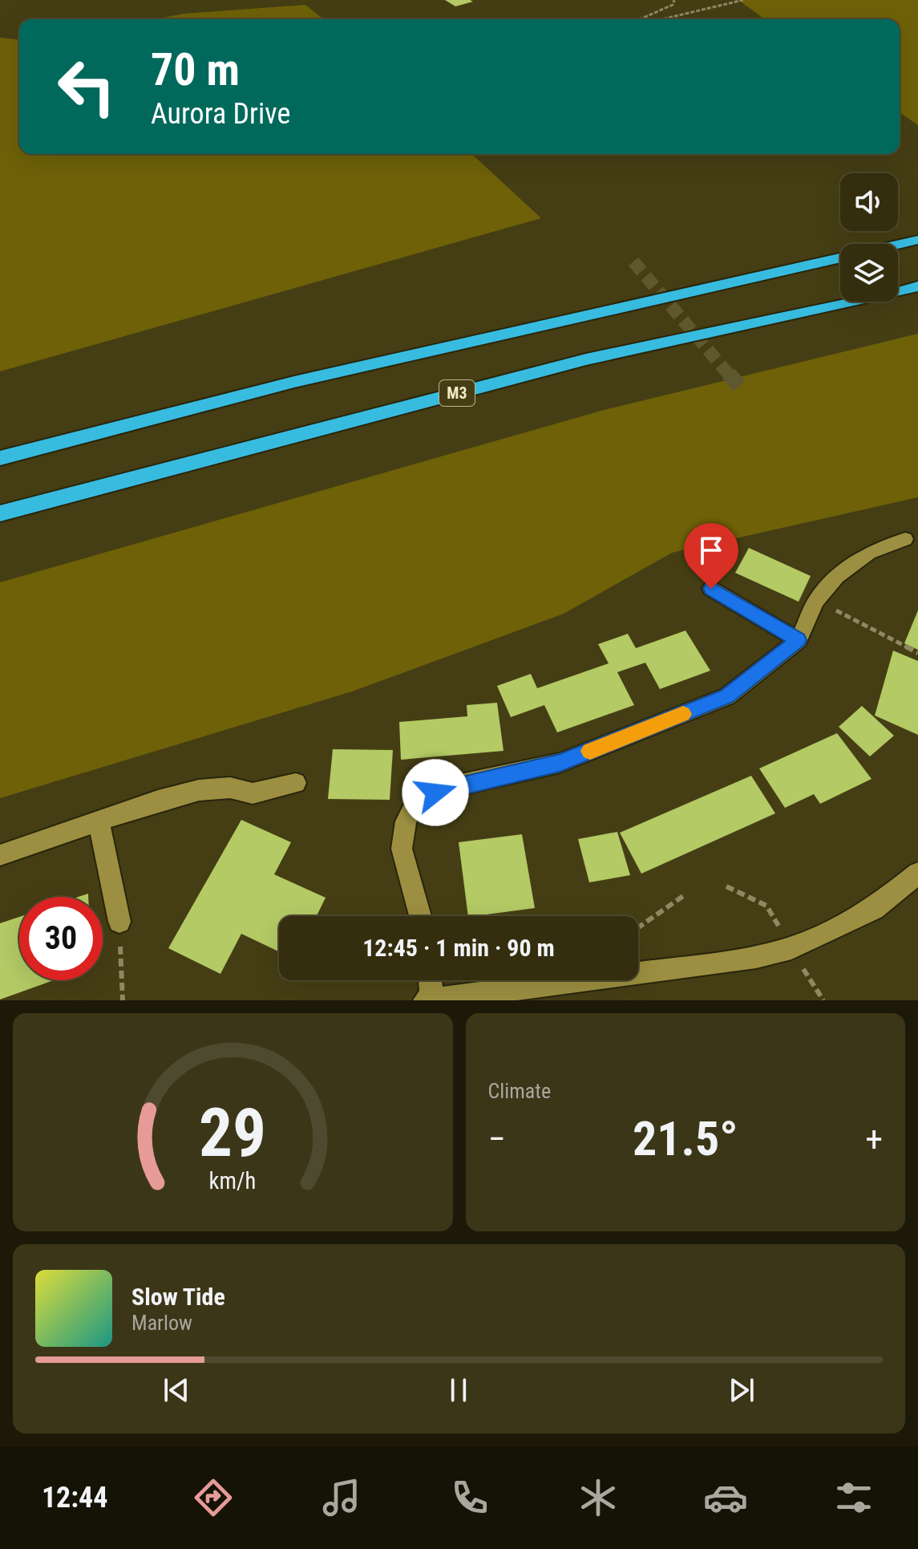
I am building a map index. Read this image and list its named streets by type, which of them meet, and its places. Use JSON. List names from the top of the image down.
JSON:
{
  "streets": {
    "highway": ["M3"]
  },
  "page": {
    "turn": ["70 m", "Aurora Drive"],
    "limit": "30",
    "trip": "12:45 · 1 min · 90 m",
    "tile": "Climate",
    "heat": ["−", "21.5°", "+"],
    "song": ["Slow Tide", "Marlow"],
    "tabs": "12:44",
    "gauge": ["29", "km/h"]
  }
}
